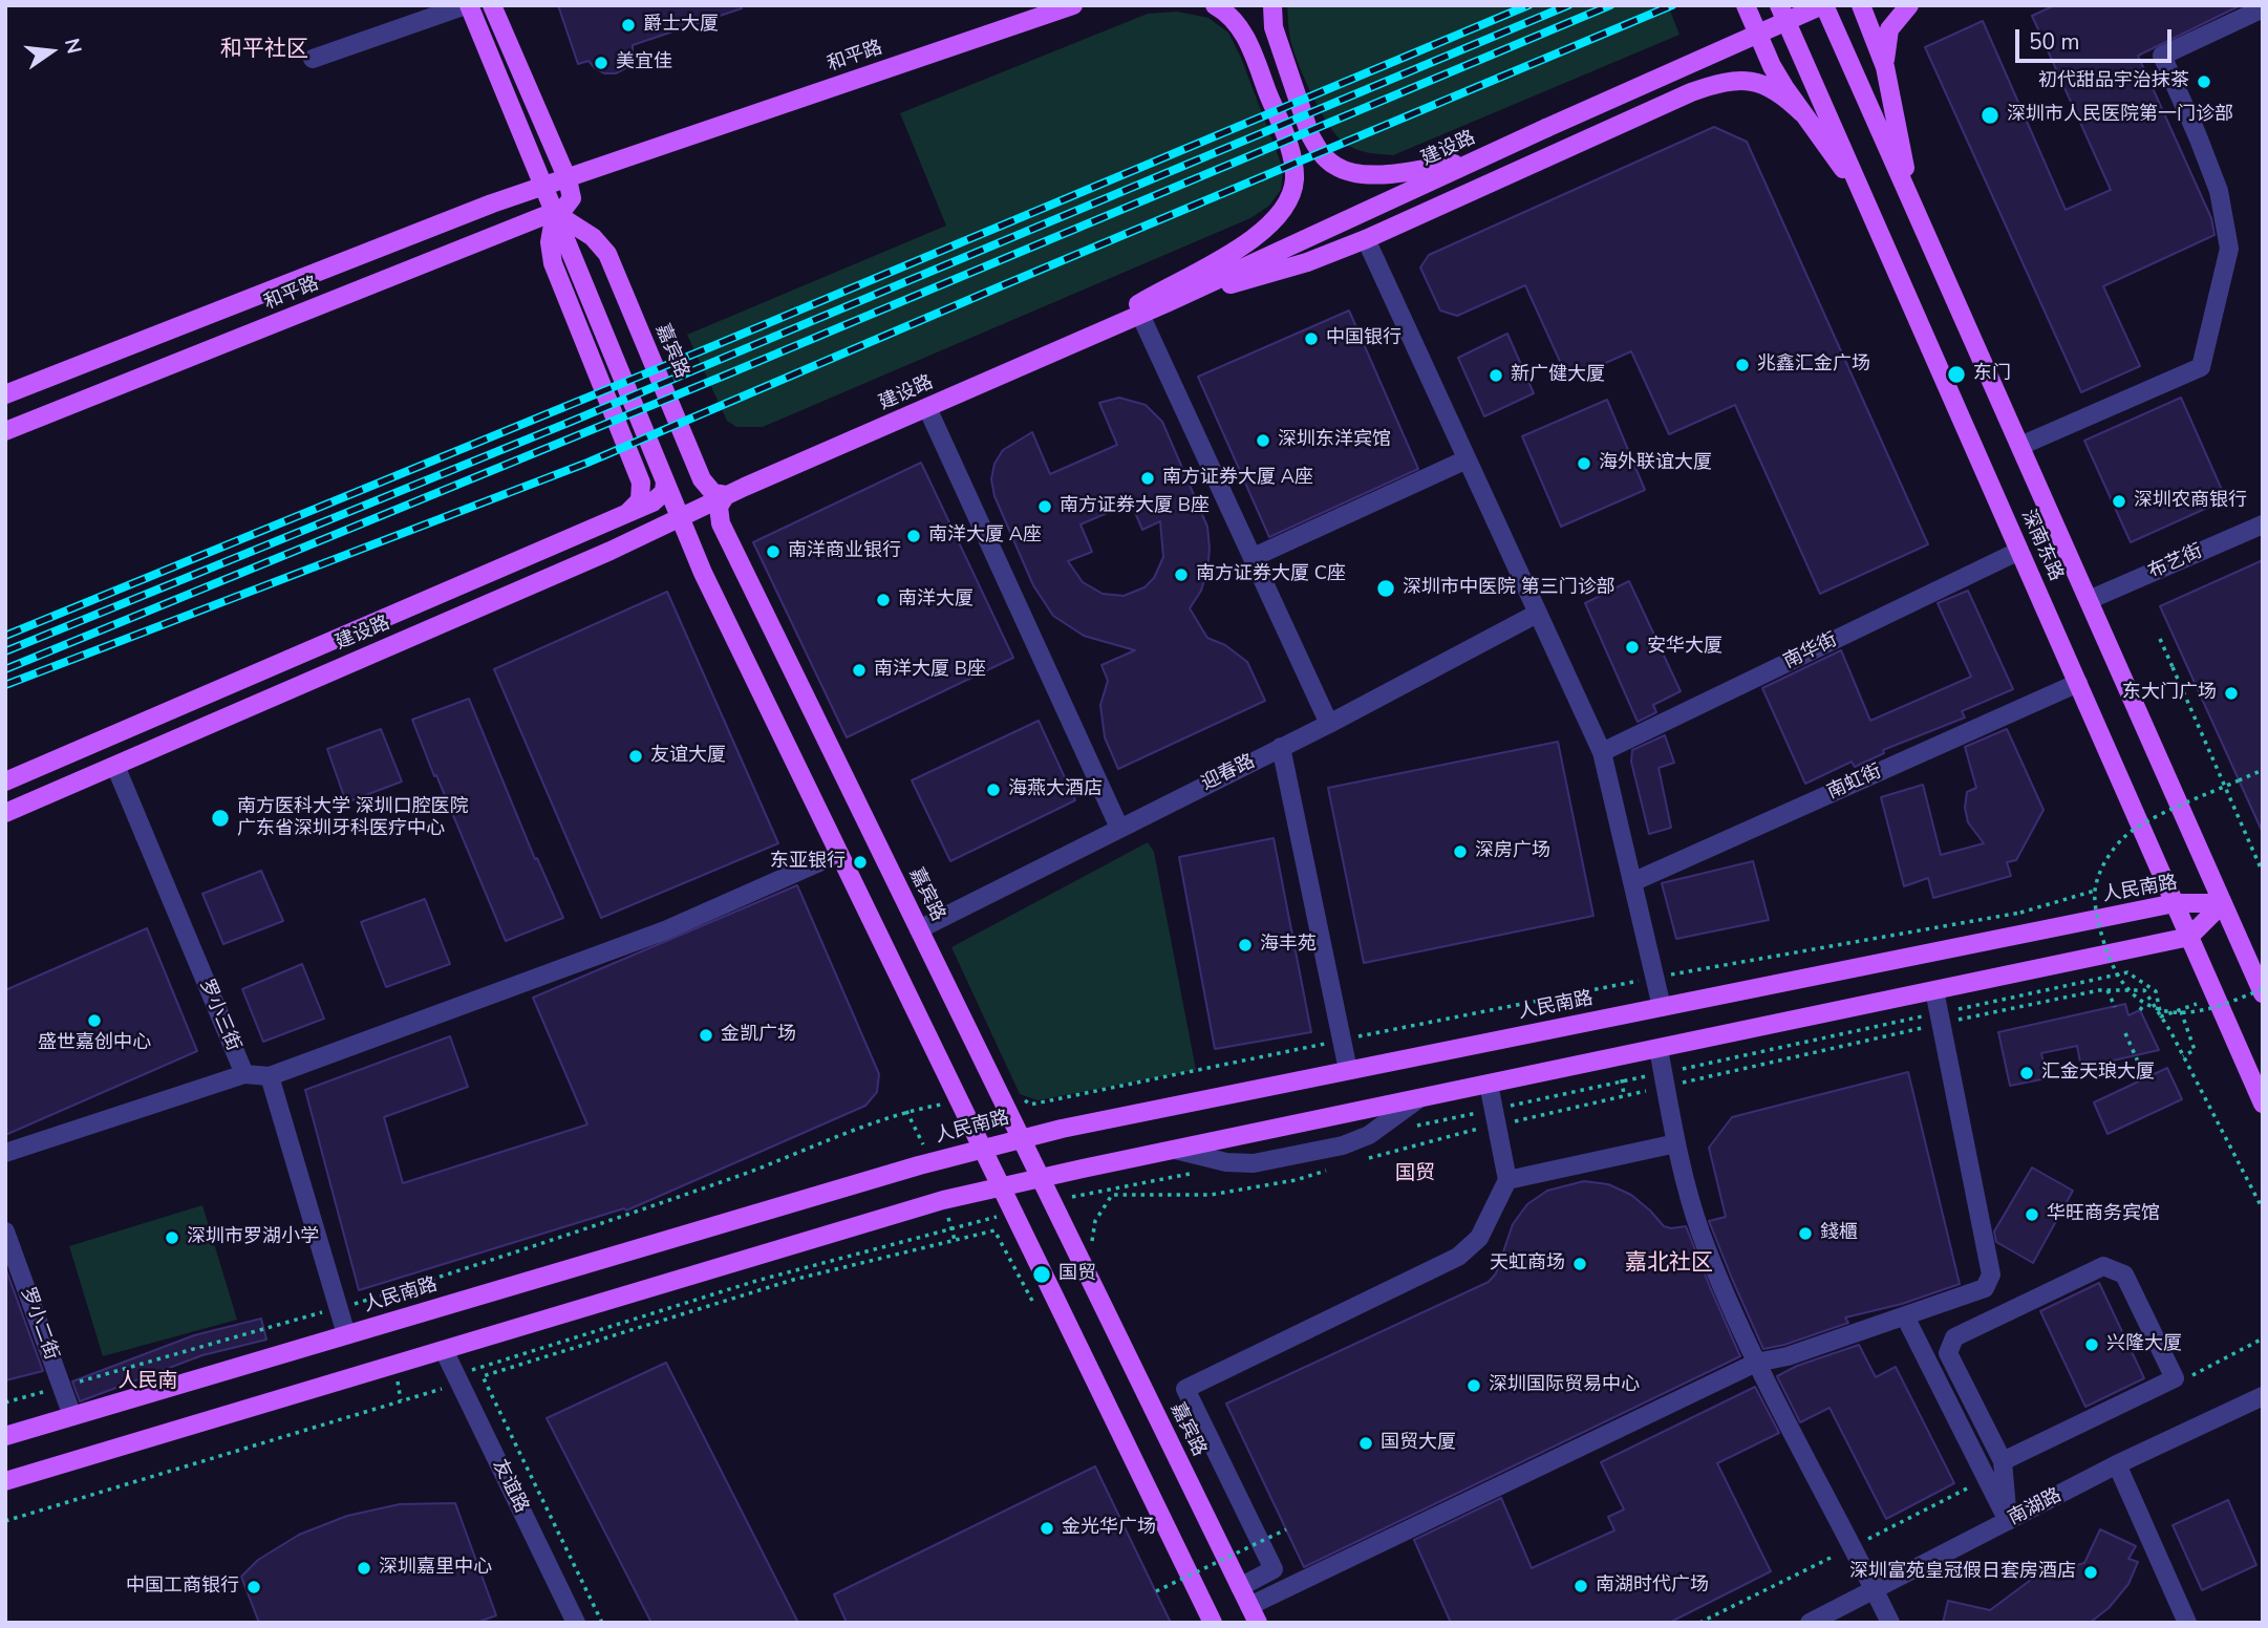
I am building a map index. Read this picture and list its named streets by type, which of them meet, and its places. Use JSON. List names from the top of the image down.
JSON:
{
  "streets": {
    "main road": [
      "和平路",
      "建设路",
      "嘉宾路",
      "深南东路",
      "人民南路"
    ],
    "street": [
      "布艺街",
      "南华街",
      "迎春路",
      "南虹街",
      "罗小三街",
      "罗小二街",
      "友谊路",
      "南湖路"
    ]
  },
  "crossings": [
    ["和平路", "嘉宾路"],
    ["建设路", "嘉宾路"],
    ["建设路", "深南东路"],
    ["建设路", "罗小三街"],
    ["嘉宾路", "迎春路"],
    ["嘉宾路", "人民南路"],
    ["深南东路", "布艺街"],
    ["深南东路", "南华街"],
    ["深南东路", "南虹街"],
    ["深南东路", "人民南路"],
    ["人民南路", "罗小二街"]
  ],
  "districts": [
    "和平社区",
    "国贸",
    "嘉北社区",
    "人民南"
  ],
  "places": [
    "爵士大厦",
    "美宜佳",
    "初代甜品宇治抹茶",
    "深圳市人民医院第一门诊部",
    "中国银行",
    "兆鑫汇金广场",
    "东门",
    "新广健大厦",
    "深圳东洋宾馆",
    "海外联谊大厦",
    "南方证券大厦 A座",
    "深圳农商银行",
    "南方证券大厦 B座",
    "南洋大厦 A座",
    "南洋商业银行",
    "南方证券大厦 C座",
    "深圳市中医院 第三门诊部",
    "南洋大厦",
    "安华大厦",
    "南洋大厦 B座",
    "东大门广场",
    "友谊大厦",
    "海燕大酒店",
    "南方医科大学 深圳口腔医院 广东省深圳牙科医疗中心",
    "深房广场",
    "东亚银行",
    "海丰苑",
    "盛世嘉创中心",
    "金凯广场",
    "汇金天琅大厦",
    "华旺商务宾馆",
    "錢櫃",
    "深圳市罗湖小学",
    "天虹商场",
    "国贸",
    "兴隆大厦",
    "深圳国际贸易中心",
    "国贸大厦",
    "金光华广场",
    "深圳嘉里中心",
    "深圳富苑皇冠假日套房酒店",
    "南湖时代广场",
    "中国工商银行"
  ],
  "scale_bar": "50 m",
  "north": "right"
}
